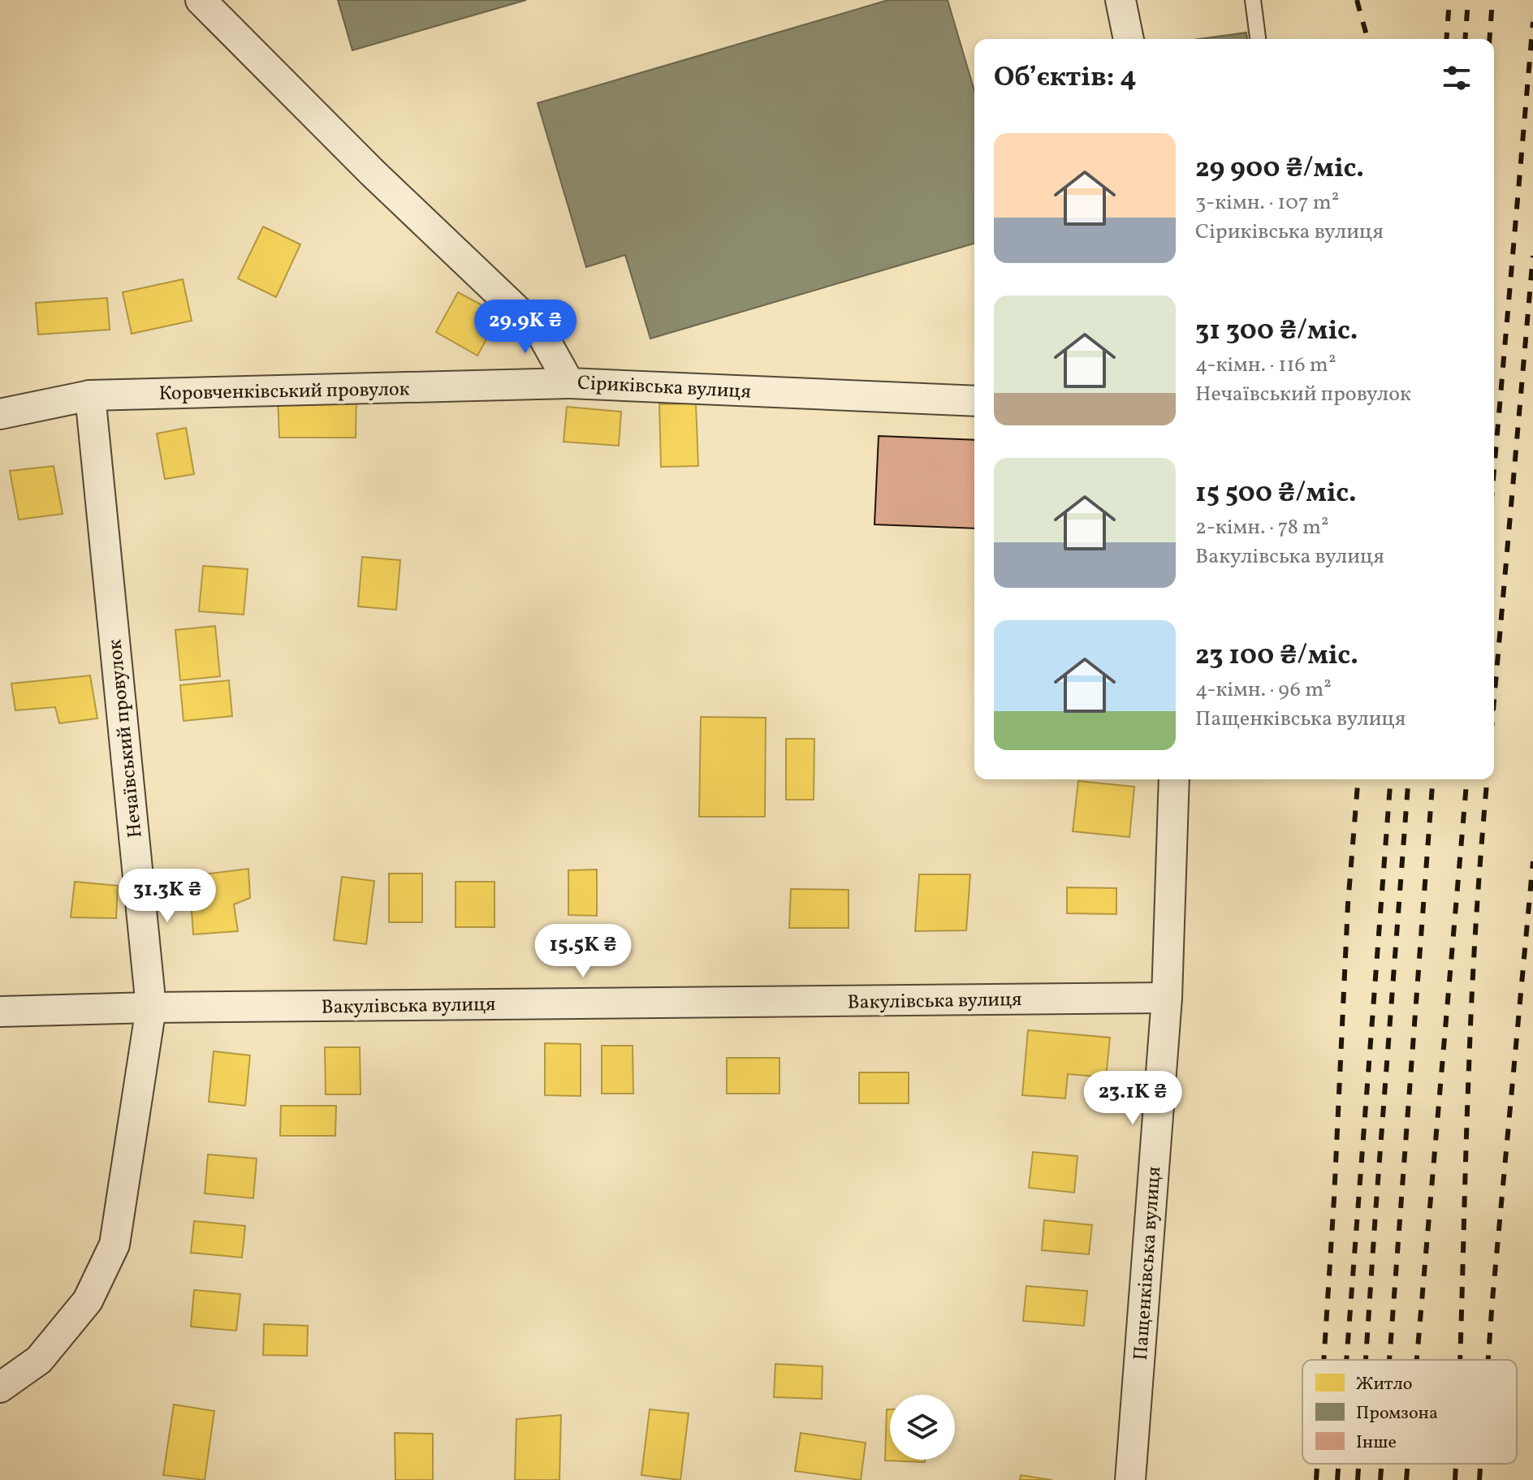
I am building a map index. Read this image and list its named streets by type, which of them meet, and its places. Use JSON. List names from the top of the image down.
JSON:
{
  "streets": {
    "street": [
      "Сіриківська вулиця",
      "Коровченківський провулок",
      "Нечаївський провулок",
      "Вакулівська вулиця",
      "Пащенківська вулиця"
    ]
  },
  "crossings": [
    ["Сіриківська вулиця", "Коровченківський провулок"],
    ["Коровченківський провулок", "Нечаївський провулок"],
    ["Нечаївський провулок", "Вакулівська вулиця"],
    ["Вакулівська вулиця", "Пащенківська вулиця"]
  ],
  "legend": ["Житло", "Промзона", "Інше"],
  "page": {
    "heading": "Об’єктів: 4",
    "list": [
      {
        "name": "29 900 ₴/міс.",
        "note": "3-кімн. · 107 m² · Сіриківська вулиця"
      },
      {
        "name": "31 300 ₴/міс.",
        "note": "4-кімн. · 116 m² · Нечаївський провулок"
      },
      {
        "name": "15 500 ₴/міс.",
        "note": "2-кімн. · 78 m² · Вакулівська вулиця"
      },
      {
        "name": "23 100 ₴/міс.",
        "note": "4-кімн. · 96 m² · Пащенківська вулиця"
      }
    ],
    "price": [
      "29.9K ₴",
      "31.3K ₴",
      "15.5K ₴",
      "23.1K ₴"
    ]
  }
}
